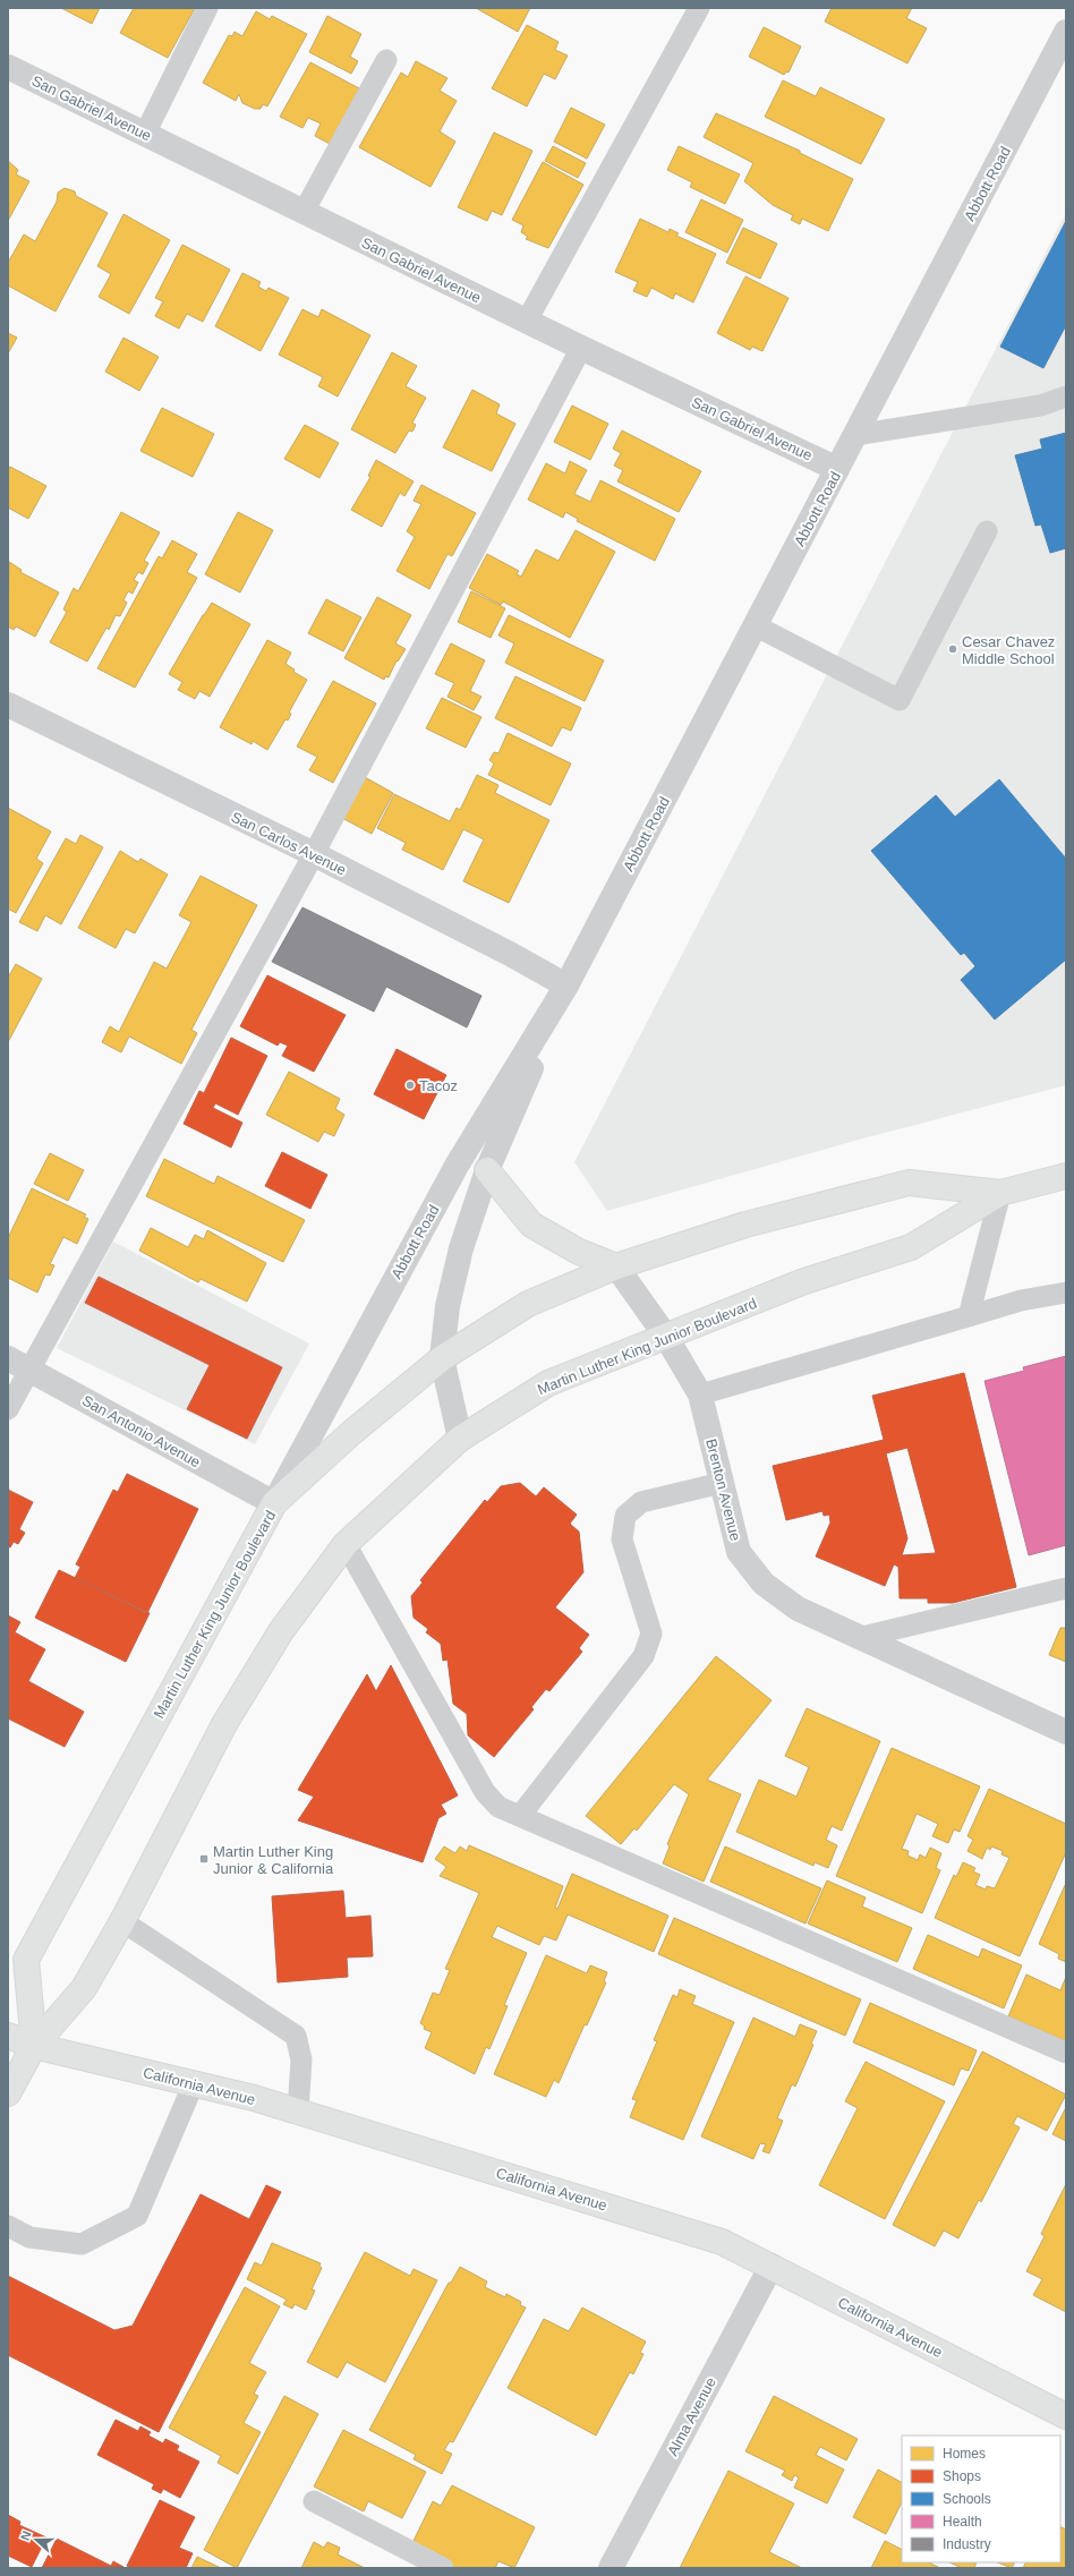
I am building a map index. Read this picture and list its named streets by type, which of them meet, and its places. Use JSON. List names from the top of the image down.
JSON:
{
  "streets": {
    "main road": ["Martin Luther King Junior Boulevard", "California Avenue"],
    "street": [
      "San Gabriel Avenue",
      "Abbott Road",
      "San Carlos Avenue",
      "San Antonio Avenue",
      "Brenton Avenue",
      "Alma Avenue"
    ]
  },
  "crossings": [
    ["San Gabriel Avenue", "Abbott Road"],
    ["Abbott Road", "San Carlos Avenue"],
    ["Abbott Road", "Martin Luther King Junior Boulevard"],
    ["Abbott Road", "San Antonio Avenue"],
    ["Martin Luther King Junior Boulevard", "San Antonio Avenue"],
    ["Martin Luther King Junior Boulevard", "Brenton Avenue"],
    ["Martin Luther King Junior Boulevard", "California Avenue"],
    ["California Avenue", "Alma Avenue"]
  ],
  "places": {
    "other": ["Cesar Chavez Middle School", "Tacoz"],
    "transit": ["Martin Luther King Junior & California"]
  },
  "legend": [
    "Homes",
    "Shops",
    "Schools",
    "Health",
    "Industry"
  ],
  "north": "left"
}
